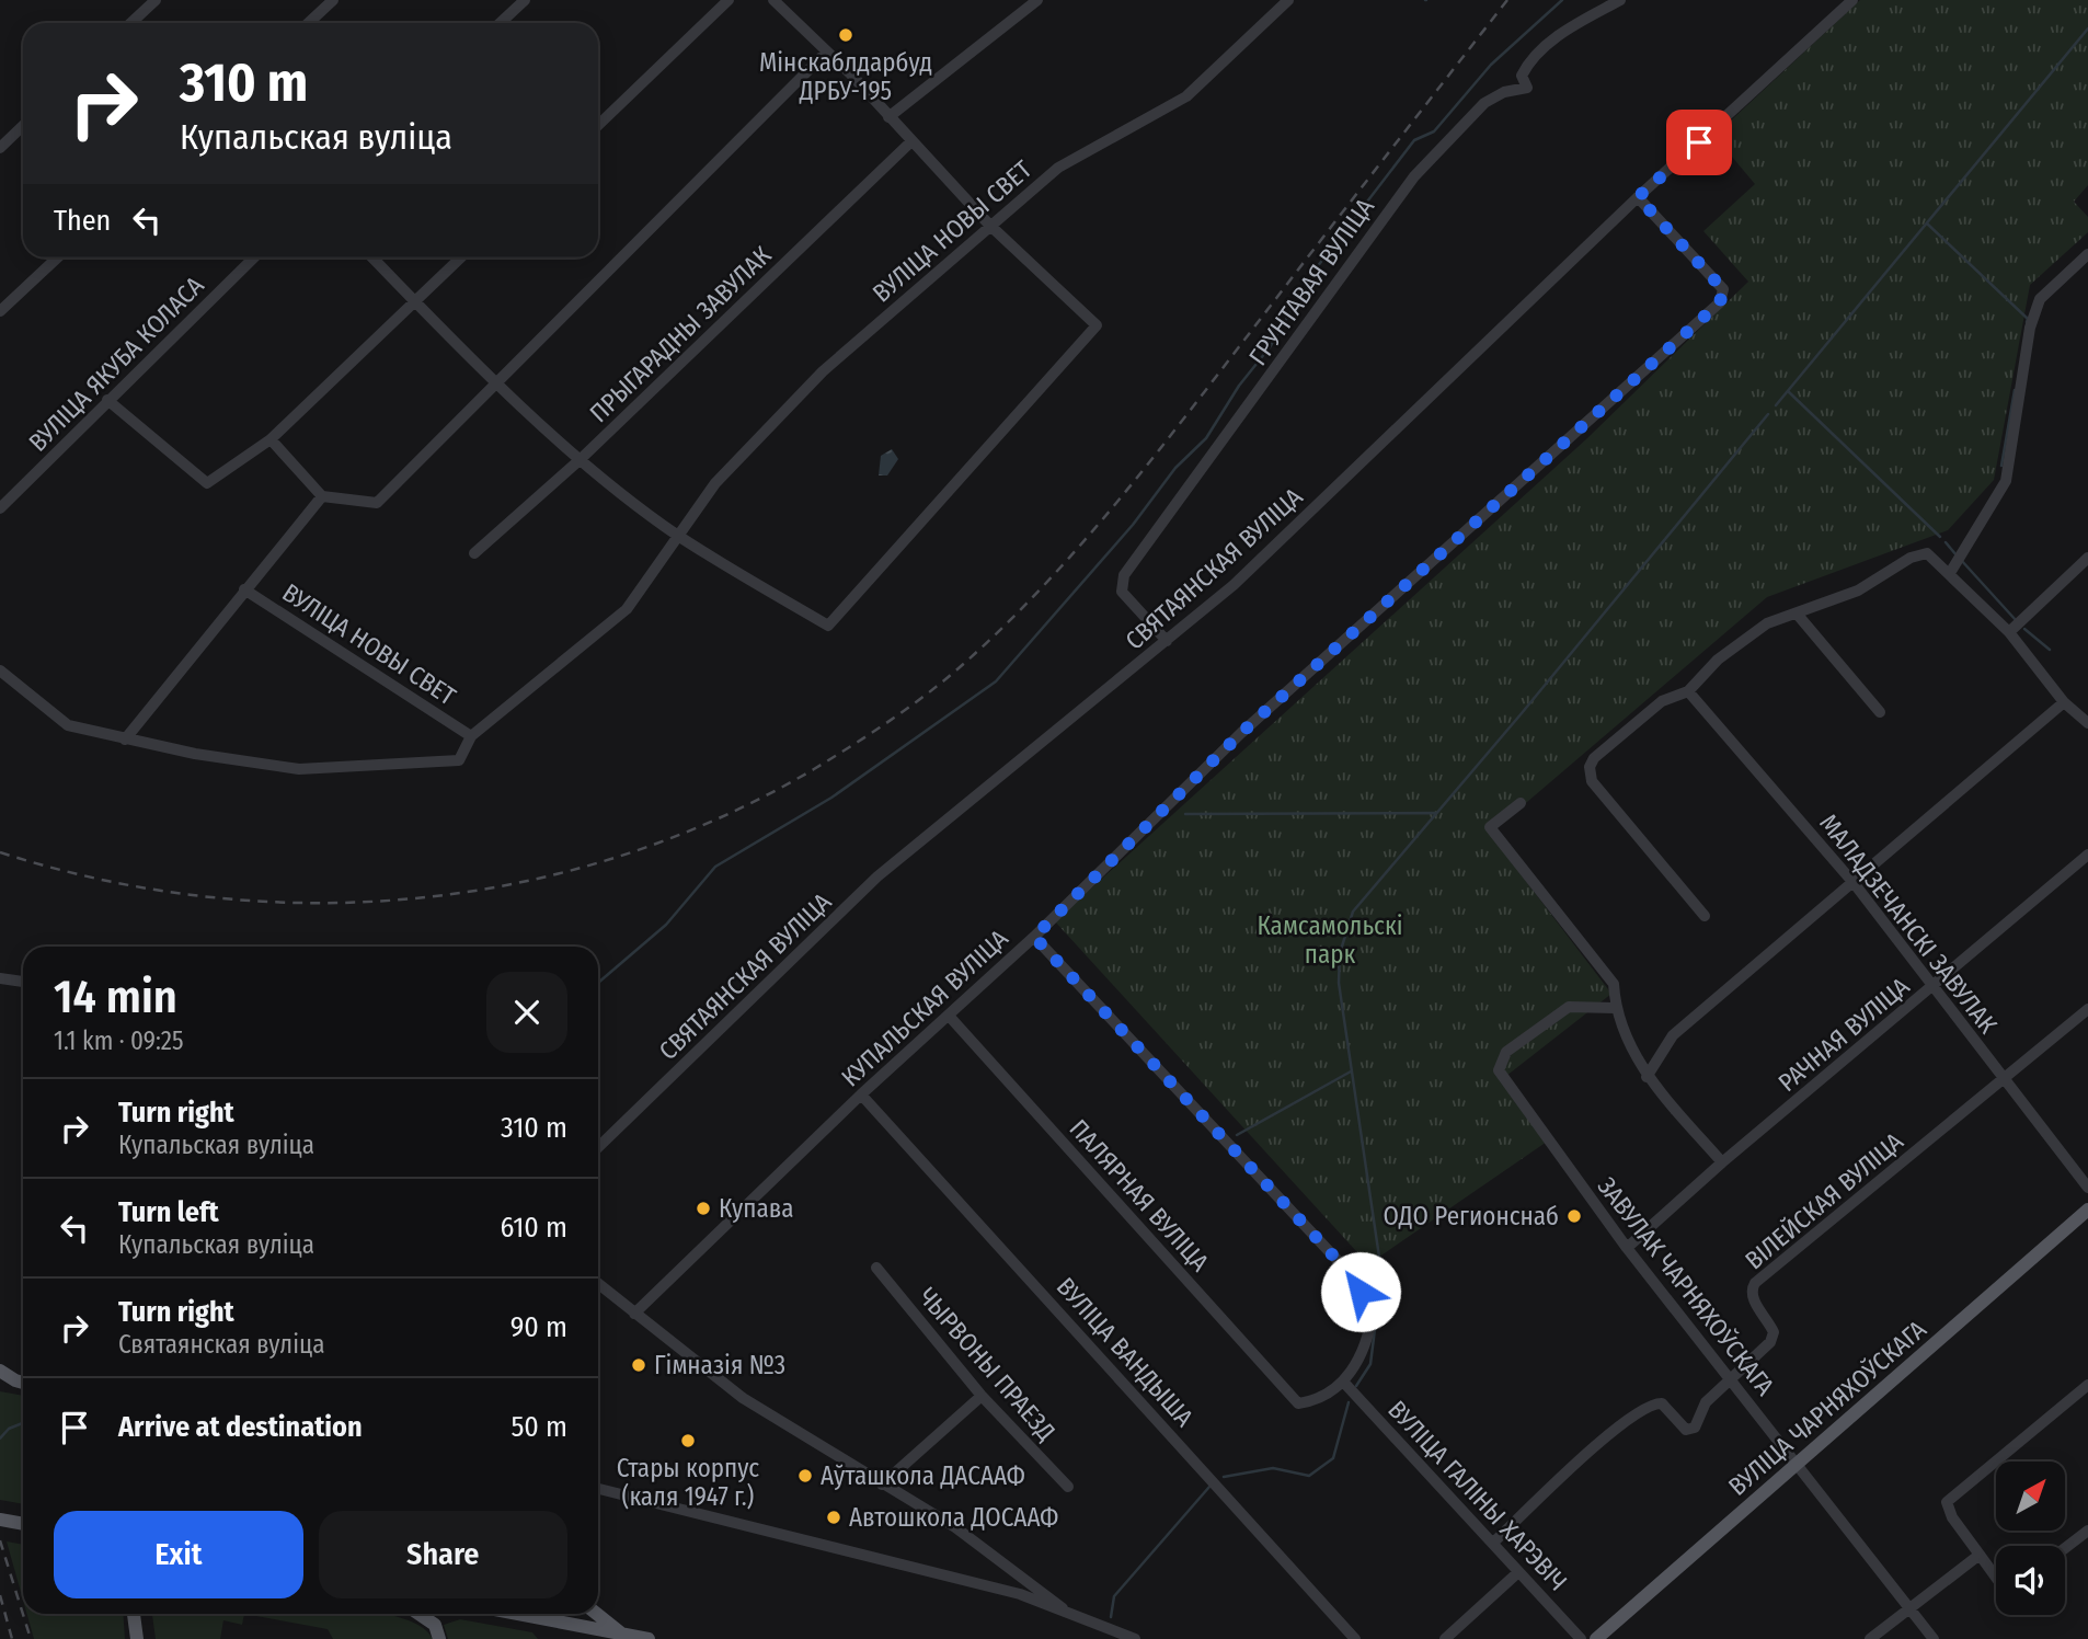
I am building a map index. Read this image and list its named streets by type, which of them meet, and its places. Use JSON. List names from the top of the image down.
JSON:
{
  "streets": {
    "main road": ["ВУЛІЦА ЧАРНЯХОЎСКАГА"],
    "street": [
      "ВУЛІЦА НОВЫ СВЕТ",
      "ГРУНТАВАЯ ВУЛІЦА",
      "ПРЫГАРАДНЫ ЗАВУЛАК",
      "ВУЛІЦА ЯКУБА КОЛАСА",
      "СВЯТАЯНСКАЯ ВУЛІЦА",
      "МАЛАДЗЕЧАНСКІ ЗАВУЛАК",
      "КУПАЛЬСКАЯ ВУЛІЦА",
      "РАЧНАЯ ВУЛІЦА",
      "ПАЛЯРНАЯ ВУЛІЦА",
      "ВІЛЕЙСКАЯ ВУЛІЦА",
      "ЗАВУЛАК ЧАРНЯХОЎСКАГА",
      "ВУЛІЦА ВАНДЫША",
      "ЧЫРВОНЫ ПРАЕЗД",
      "ВУЛІЦА ГАЛІНЫ ХАРЭВІЧ"
    ]
  },
  "crossings": [
    ["ГРУНТАВАЯ ВУЛІЦА", "СВЯТАЯНСКАЯ ВУЛІЦА"],
    ["СВЯТАЯНСКАЯ ВУЛІЦА", "КУПАЛЬСКАЯ ВУЛІЦА"],
    ["МАЛАДЗЕЧАНСКІ ЗАВУЛАК", "РАЧНАЯ ВУЛІЦА"],
    ["МАЛАДЗЕЧАНСКІ ЗАВУЛАК", "ВІЛЕЙСКАЯ ВУЛІЦА"],
    ["КУПАЛЬСКАЯ ВУЛІЦА", "ПАЛЯРНАЯ ВУЛІЦА"],
    ["КУПАЛЬСКАЯ ВУЛІЦА", "ВУЛІЦА ВАНДЫША"],
    ["РАЧНАЯ ВУЛІЦА", "ЗАВУЛАК ЧАРНЯХОЎСКАГА"],
    ["ПАЛЯРНАЯ ВУЛІЦА", "ВУЛІЦА ГАЛІНЫ ХАРЭВІЧ"],
    ["ВІЛЕЙСКАЯ ВУЛІЦА", "ЗАВУЛАК ЧАРНЯХОЎСКАГА"],
    ["ВІЛЕЙСКАЯ ВУЛІЦА", "ВУЛІЦА ГАЛІНЫ ХАРЭВІЧ"],
    ["ЗАВУЛАК ЧАРНЯХОЎСКАГА", "ВУЛІЦА ЧАРНЯХОЎСКАГА"]
  ],
  "parks": ["Камсамольскі парк"],
  "places": [
    "Мінскаблдарбуд ДРБУ-195",
    "Купава",
    "ОДО Регионснаб",
    "Гімназія №3",
    "Стары корпус (каля 1947 г.)",
    "Аўташкола ДАСААФ",
    "Автошкола ДОСААФ"
  ],
  "north": "top right",
  "page": {
    "turn": ["310 m", "Купальская вуліца"],
    "then": "Then",
    "heading": ["14 min", "1.1 km · 09:25"],
    "list": [
      {
        "name": "Turn right",
        "note": "Купальская вуліца",
        "value": "310 m"
      },
      {
        "name": "Turn left",
        "note": "Купальская вуліца",
        "value": "610 m"
      },
      {
        "name": "Turn right",
        "note": "Святаянская вуліца",
        "value": "90 m"
      },
      {
        "name": "Arrive at destination",
        "value": "50 m"
      }
    ],
    "buttons": ["Exit", "Share"]
  }
}
